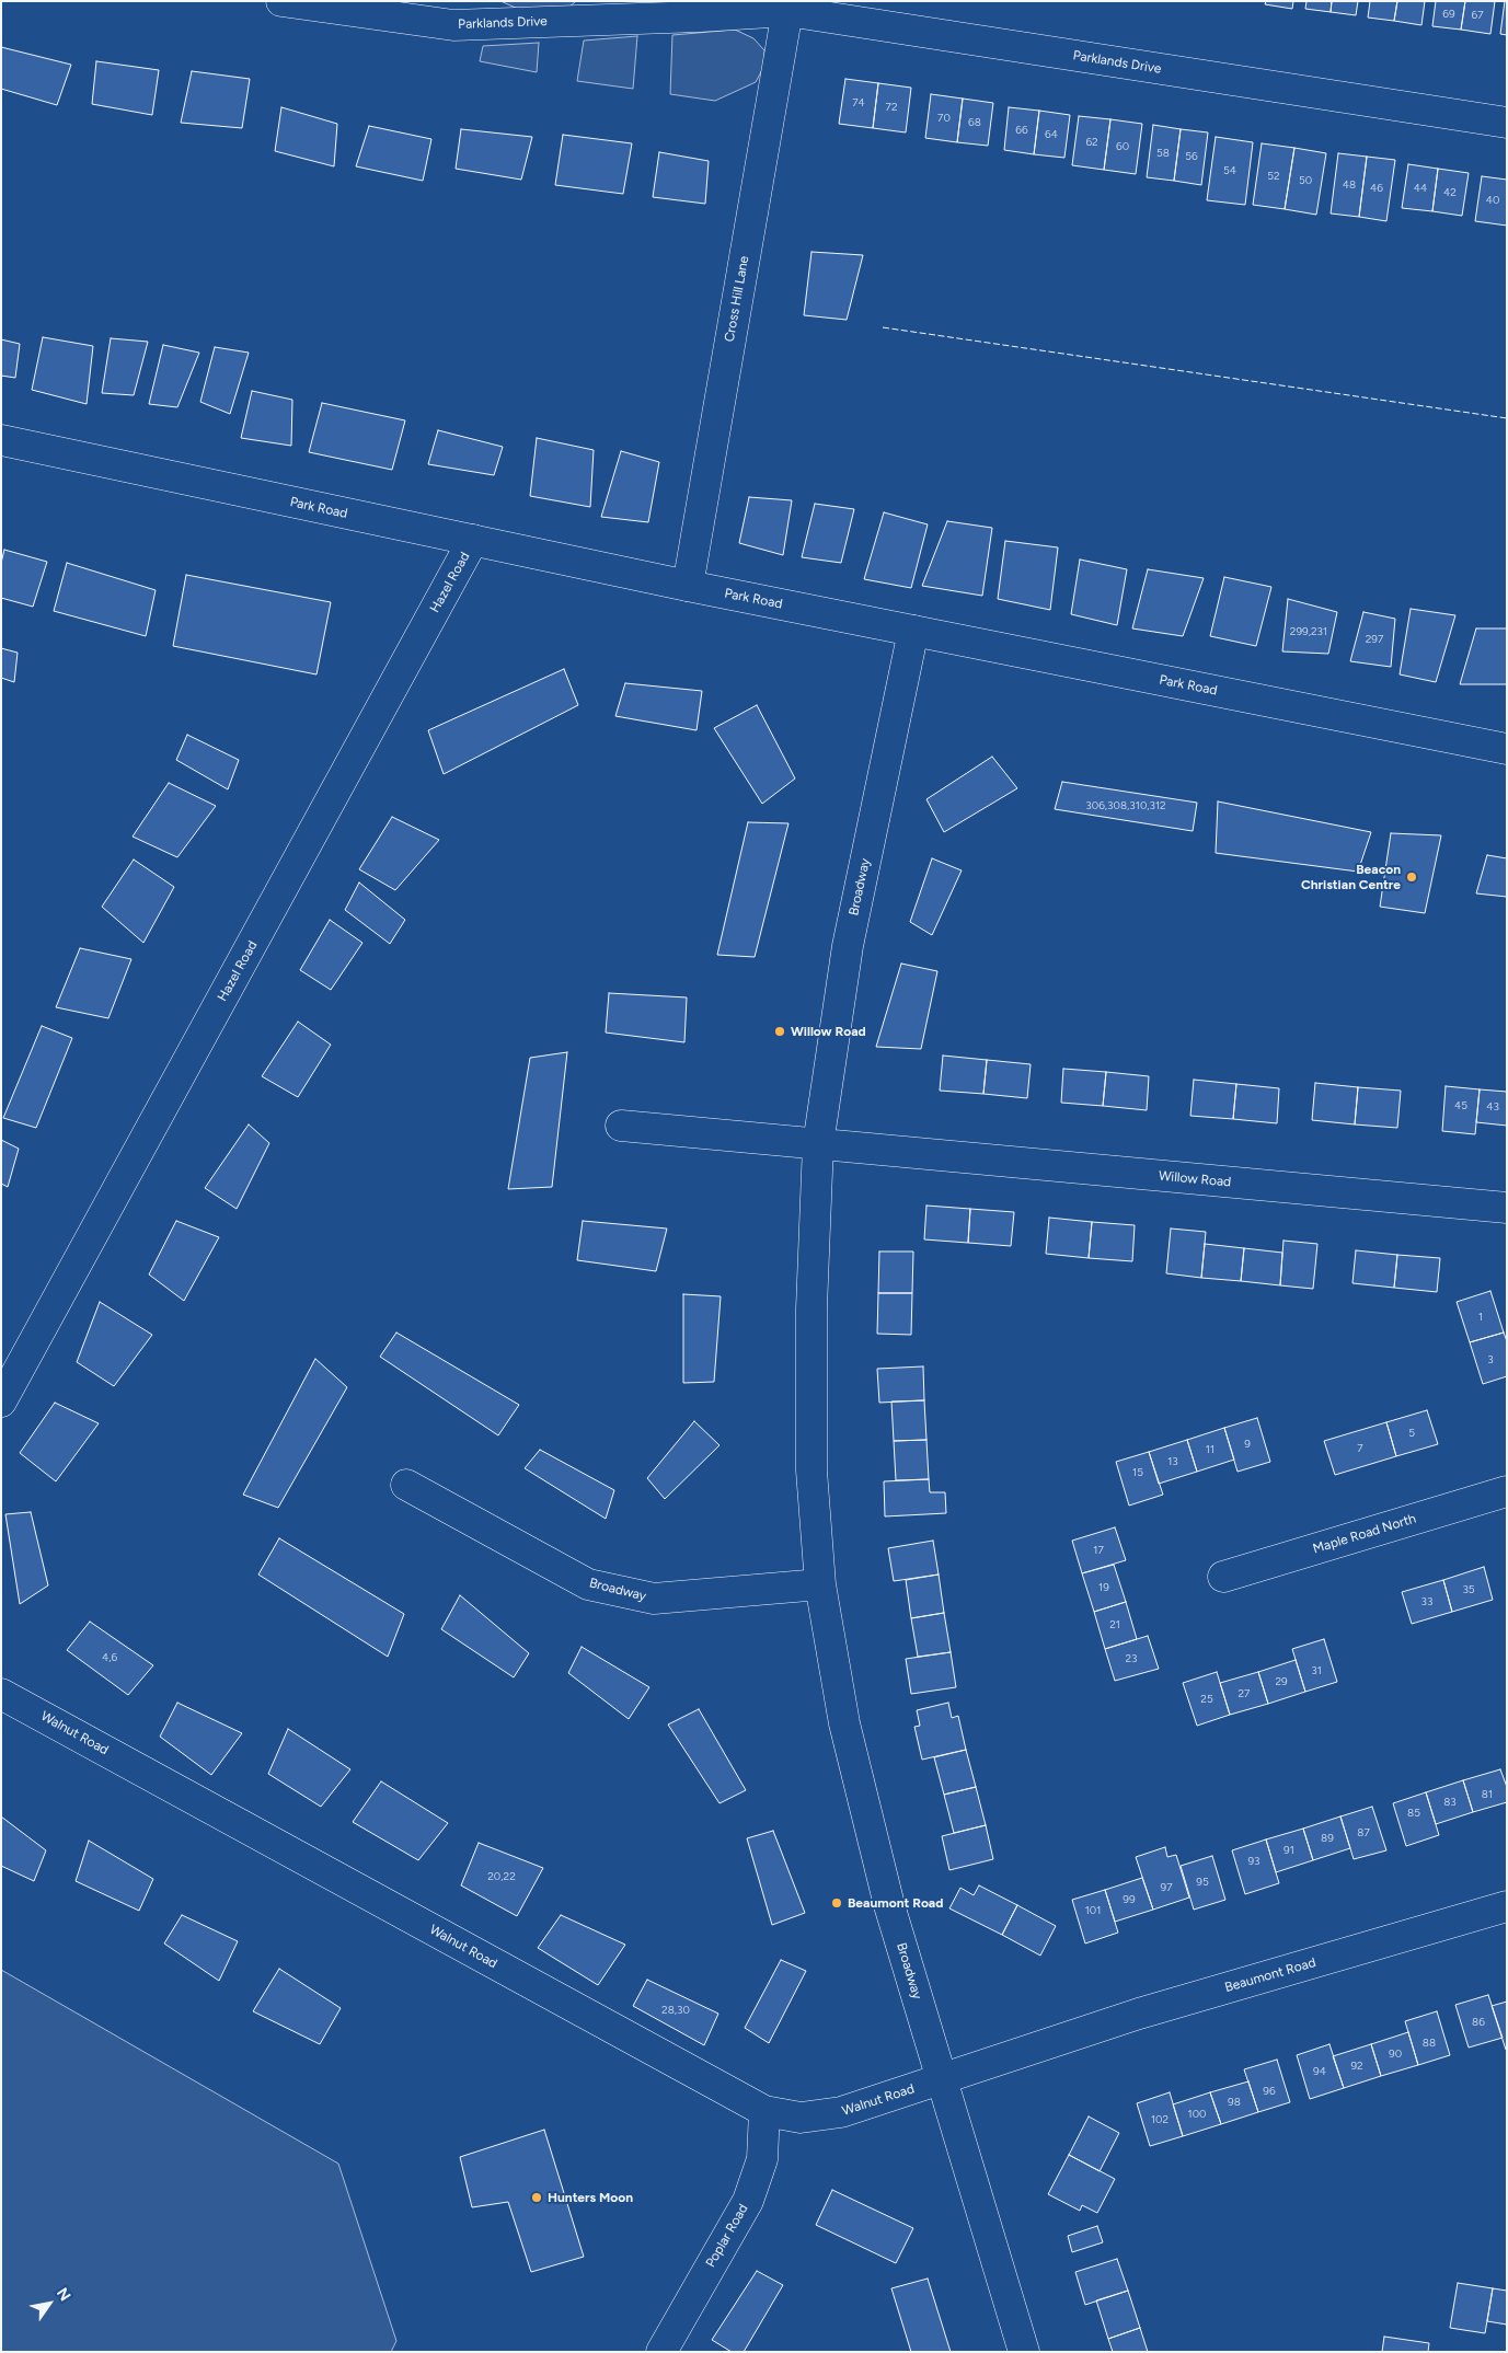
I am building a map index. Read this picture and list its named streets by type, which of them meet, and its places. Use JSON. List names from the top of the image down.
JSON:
{
  "streets": {
    "street": [
      "Parklands Drive",
      "Cross Hill Lane",
      "Park Road",
      "Hazel Road",
      "Broadway",
      "Willow Road",
      "Maple Road North",
      "Walnut Road",
      "Beaumont Road",
      "Poplar Road"
    ]
  },
  "crossings": [
    ["Parklands Drive", "Cross Hill Lane"],
    ["Cross Hill Lane", "Park Road"],
    ["Park Road", "Hazel Road"],
    ["Park Road", "Broadway"],
    ["Broadway", "Willow Road"],
    ["Broadway", "Walnut Road"],
    ["Broadway", "Beaumont Road"],
    ["Walnut Road", "Beaumont Road"],
    ["Walnut Road", "Poplar Road"]
  ],
  "places": [
    "Beacon Christian Centre",
    "Willow Road",
    "Beaumont Road",
    "Hunters Moon"
  ],
  "house_numbers": [
    "69",
    "67",
    "74",
    "72",
    "70",
    "68",
    "66",
    "64",
    "62",
    "60",
    "58",
    "56",
    "54",
    "52",
    "50",
    "48",
    "46",
    "44",
    "42",
    "40",
    "299,231",
    "297",
    "306,308,310,312",
    "45",
    "43",
    "1",
    "3",
    "5",
    "9",
    "7",
    "11",
    "13",
    "15",
    "17",
    "19",
    "35",
    "33",
    "21",
    "4,6",
    "23",
    "31",
    "29",
    "27",
    "25",
    "81",
    "83",
    "85",
    "87",
    "89",
    "91",
    "93",
    "20,22",
    "95",
    "97",
    "99",
    "101",
    "28,30",
    "86",
    "88",
    "90",
    "92",
    "94",
    "96",
    "98",
    "100",
    "102"
  ],
  "north": "top right"
}
